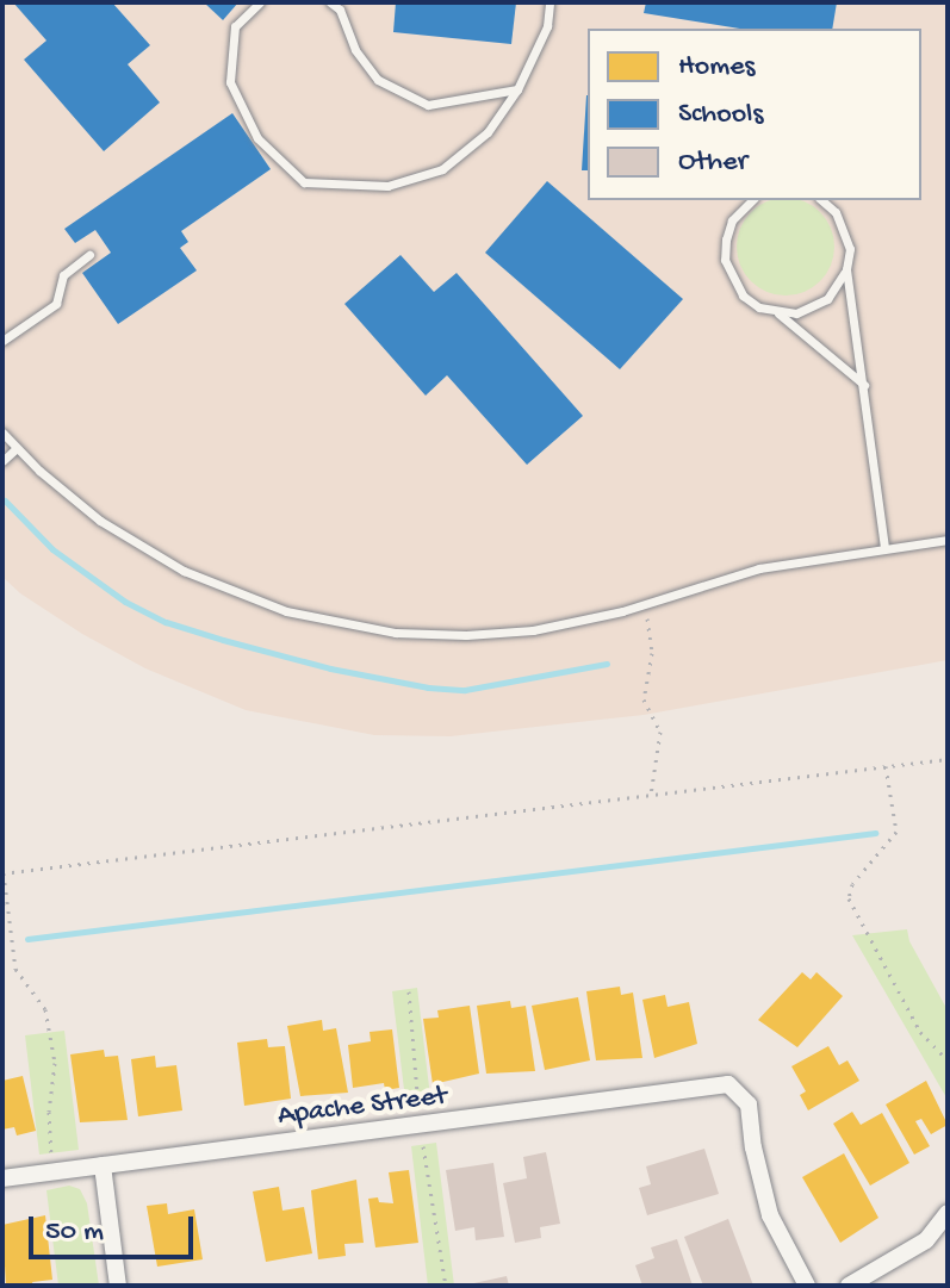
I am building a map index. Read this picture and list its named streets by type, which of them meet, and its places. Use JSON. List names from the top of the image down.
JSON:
{
  "streets": {
    "street": ["Apache Street"]
  },
  "legend": ["Homes", "Schools", "Other"],
  "scale_bar": "50 m"
}
